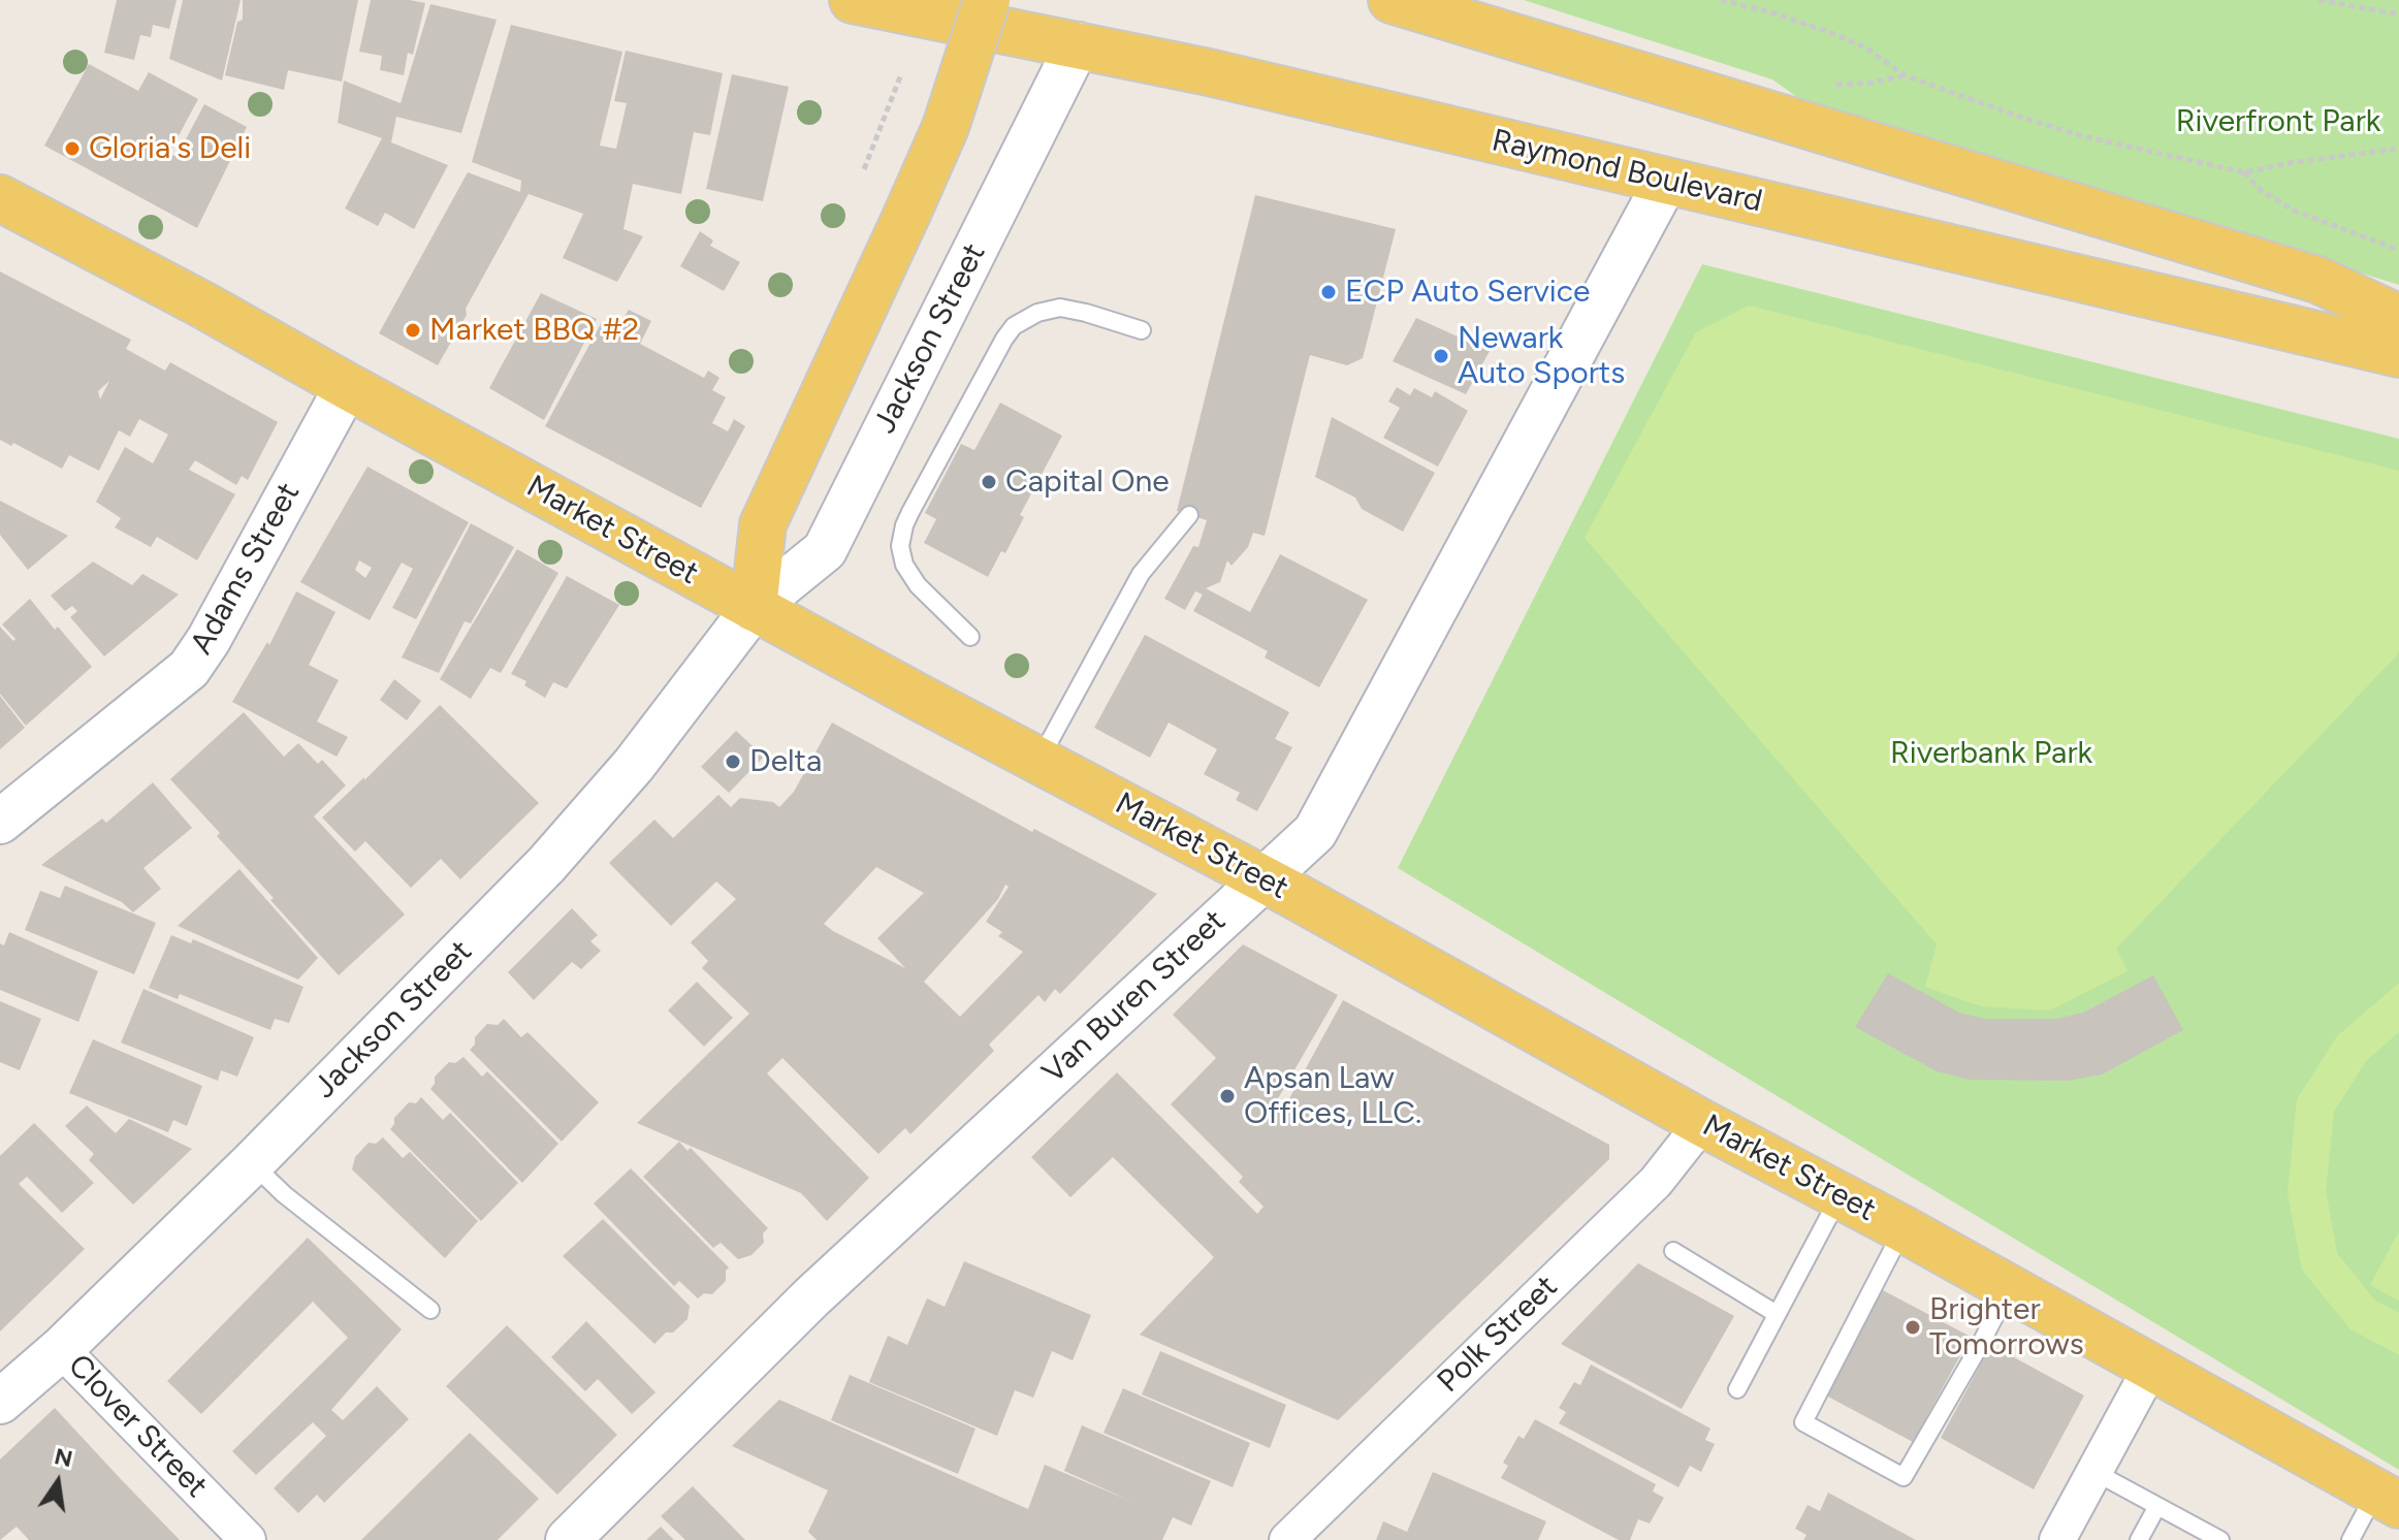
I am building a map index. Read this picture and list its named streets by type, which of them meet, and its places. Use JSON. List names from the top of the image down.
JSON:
{
  "streets": {
    "main road": ["Raymond Boulevard", "Market Street"],
    "street": [
      "Jackson Street",
      "Adams Street",
      "Van Buren Street",
      "Polk Street",
      "Clover Street"
    ]
  },
  "crossings": [
    ["Raymond Boulevard", "Jackson Street"],
    ["Raymond Boulevard", "Van Buren Street"],
    ["Jackson Street", "Market Street"],
    ["Jackson Street", "Clover Street"],
    ["Market Street", "Adams Street"],
    ["Market Street", "Van Buren Street"],
    ["Market Street", "Polk Street"]
  ],
  "parks": ["Riverfront Park", "Riverbank Park"],
  "places": [
    "Gloria's Deli",
    "ECP Auto Service",
    "Market BBQ #2",
    "Newark Auto Sports",
    "Capital One",
    "Delta",
    "Apsan Law Offices, LLC.",
    "Brighter Tomorrows"
  ],
  "north": "top"
}
